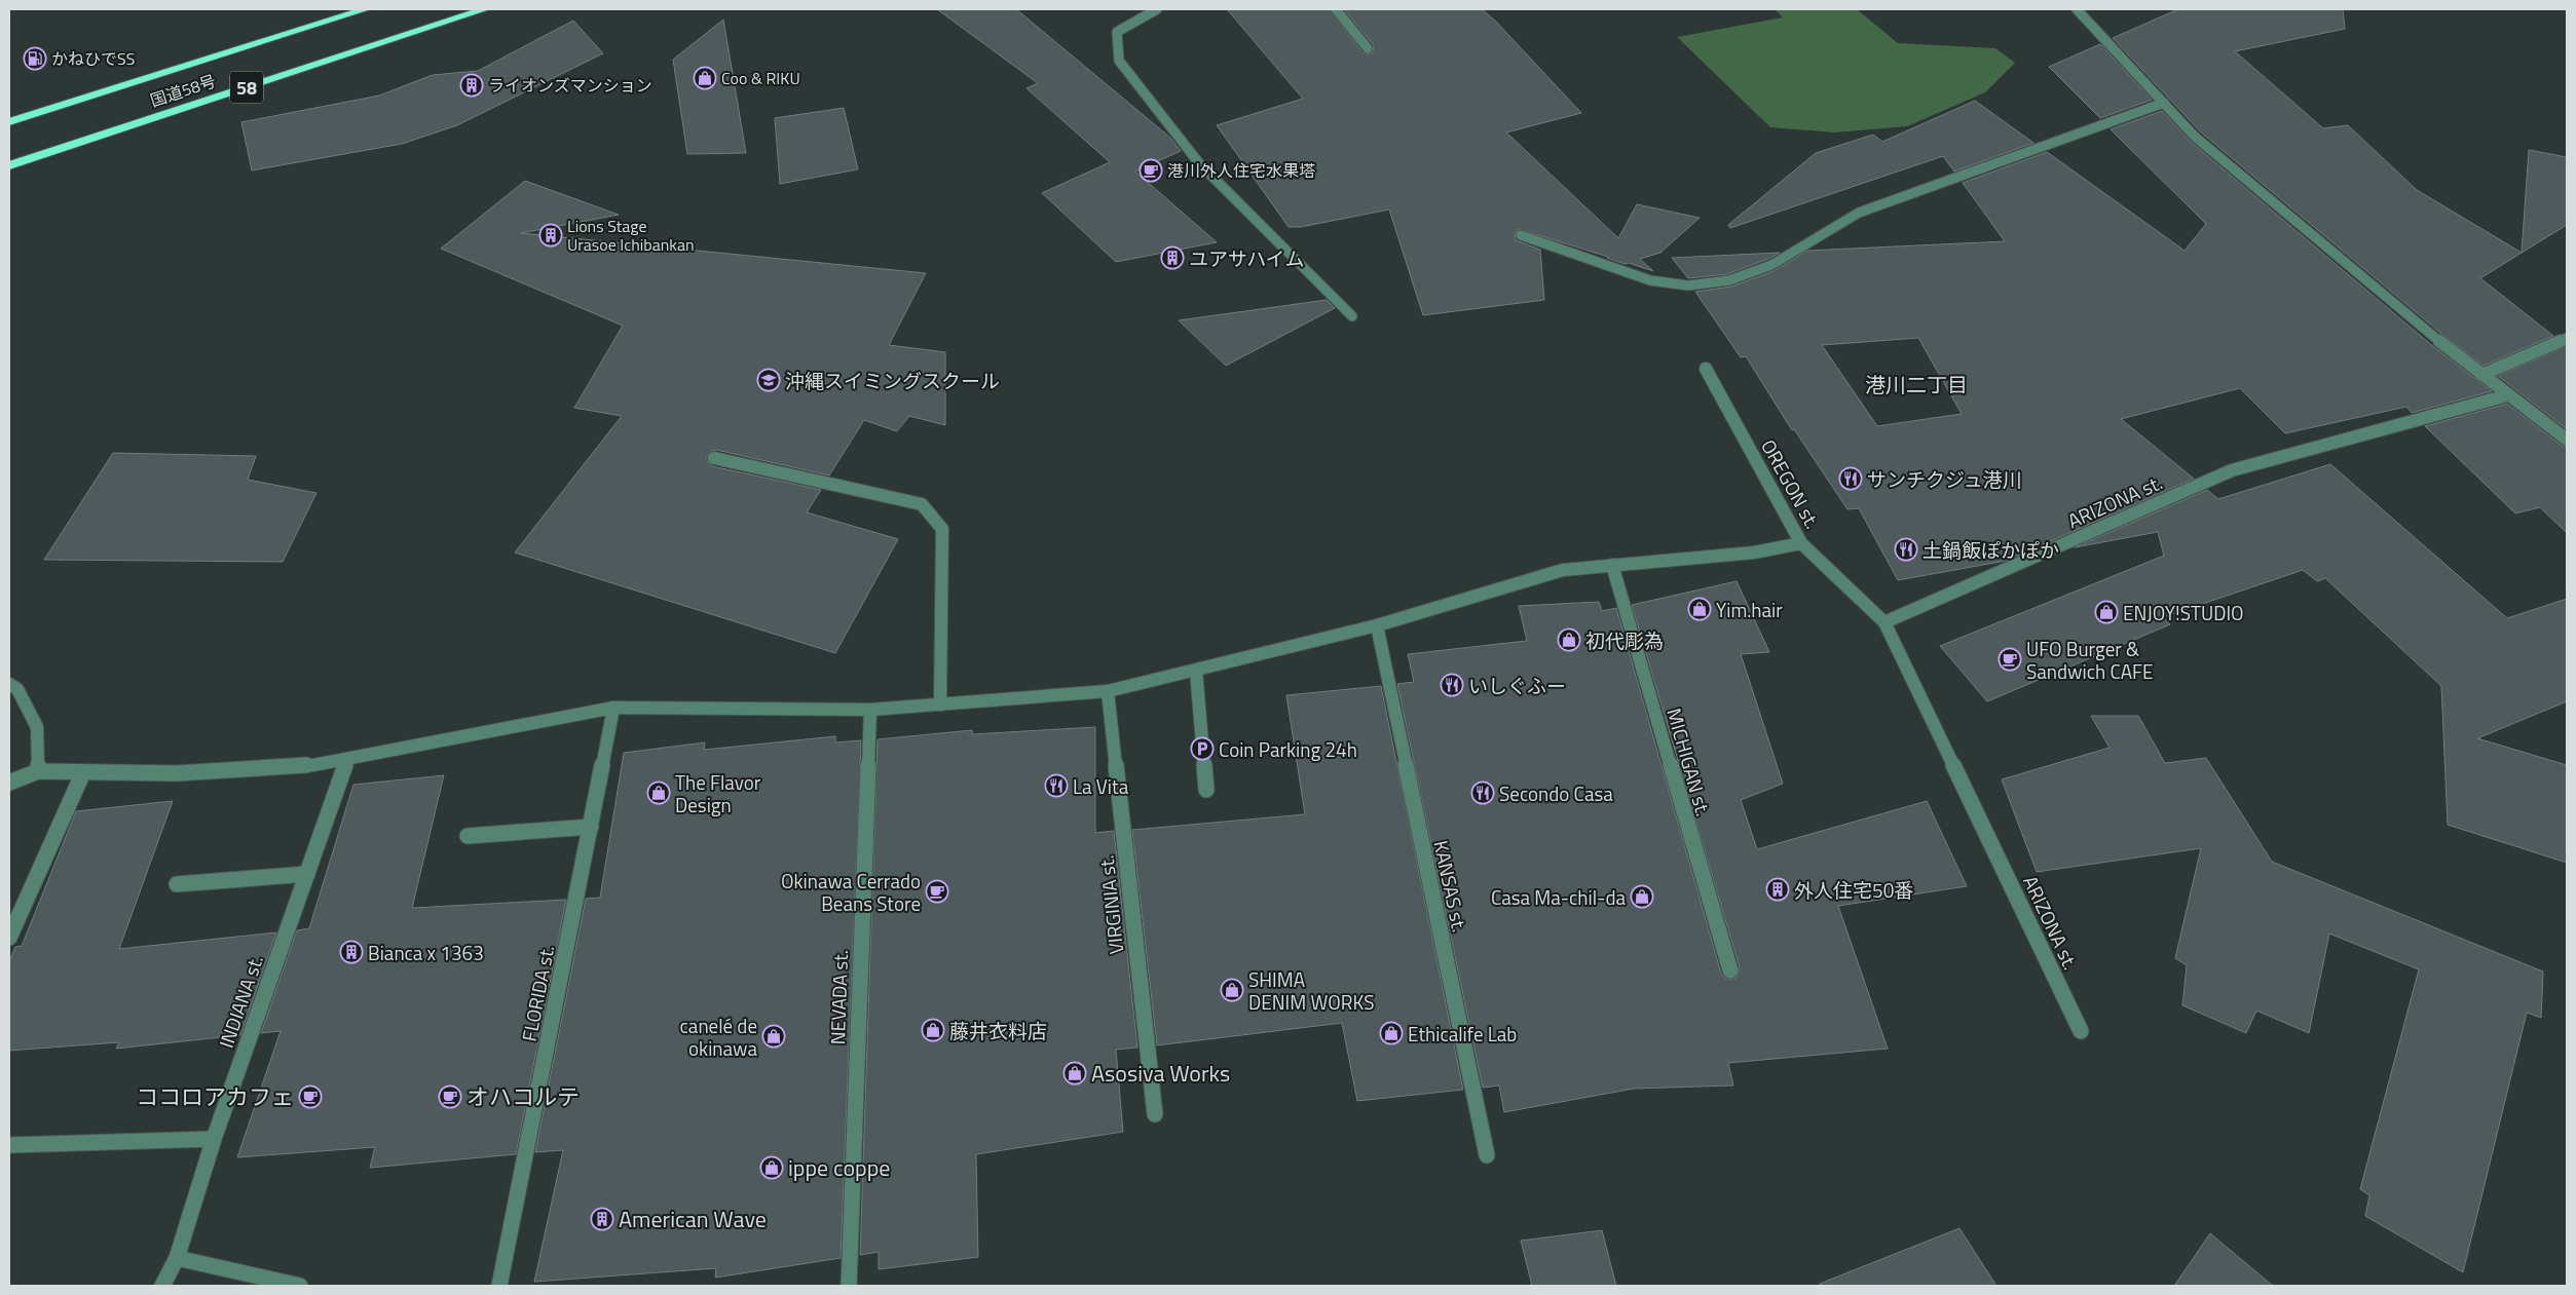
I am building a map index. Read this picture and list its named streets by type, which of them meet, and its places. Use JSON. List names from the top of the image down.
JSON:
{
  "streets": {
    "highway": ["58", "国道58号"],
    "street": [
      "OREGON st.",
      "ARIZONA st.",
      "MICHIGAN st.",
      "KANSAS st.",
      "VIRGINIA st.",
      "FLORIDA st.",
      "NEVADA st.",
      "INDIANA st."
    ]
  },
  "crossings": [
    ["OREGON st.", "ARIZONA st."]
  ],
  "districts": ["港川二丁目"],
  "places": {
    "fuel station": ["かねひでSS"],
    "shop": [
      "Coo & RIKU",
      "Yim.hair",
      "ENJOY!STUDIO",
      "初代彫為",
      "The Flavor Design",
      "Casa Ma-chil-da",
      "SHIMA DENIM WORKS",
      "藤井衣料店",
      "Ethicalife Lab",
      "canelé de okinawa",
      "Asosiva Works",
      "ippe coppe"
    ],
    "building": [
      "ライオンズマンション",
      "Lions Stage Urasoe Ichibankan",
      "ユアサハイム",
      "外人住宅50番",
      "Bianca x 1363",
      "American Wave"
    ],
    "cafe": [
      "港川外人住宅水果塔",
      "UFO Burger & Sandwich CAFE",
      "Okinawa Cerrado Beans Store",
      "ココロアカフェ",
      "オハコルテ"
    ],
    "school or university": ["沖縄スイミングスクール"],
    "restaurant": [
      "サンチクジュ港川",
      "土鍋飯ぽかぽか",
      "いしぐふー",
      "La Vita",
      "Secondo Casa"
    ],
    "parking": ["Coin Parking 24h"]
  }
}
